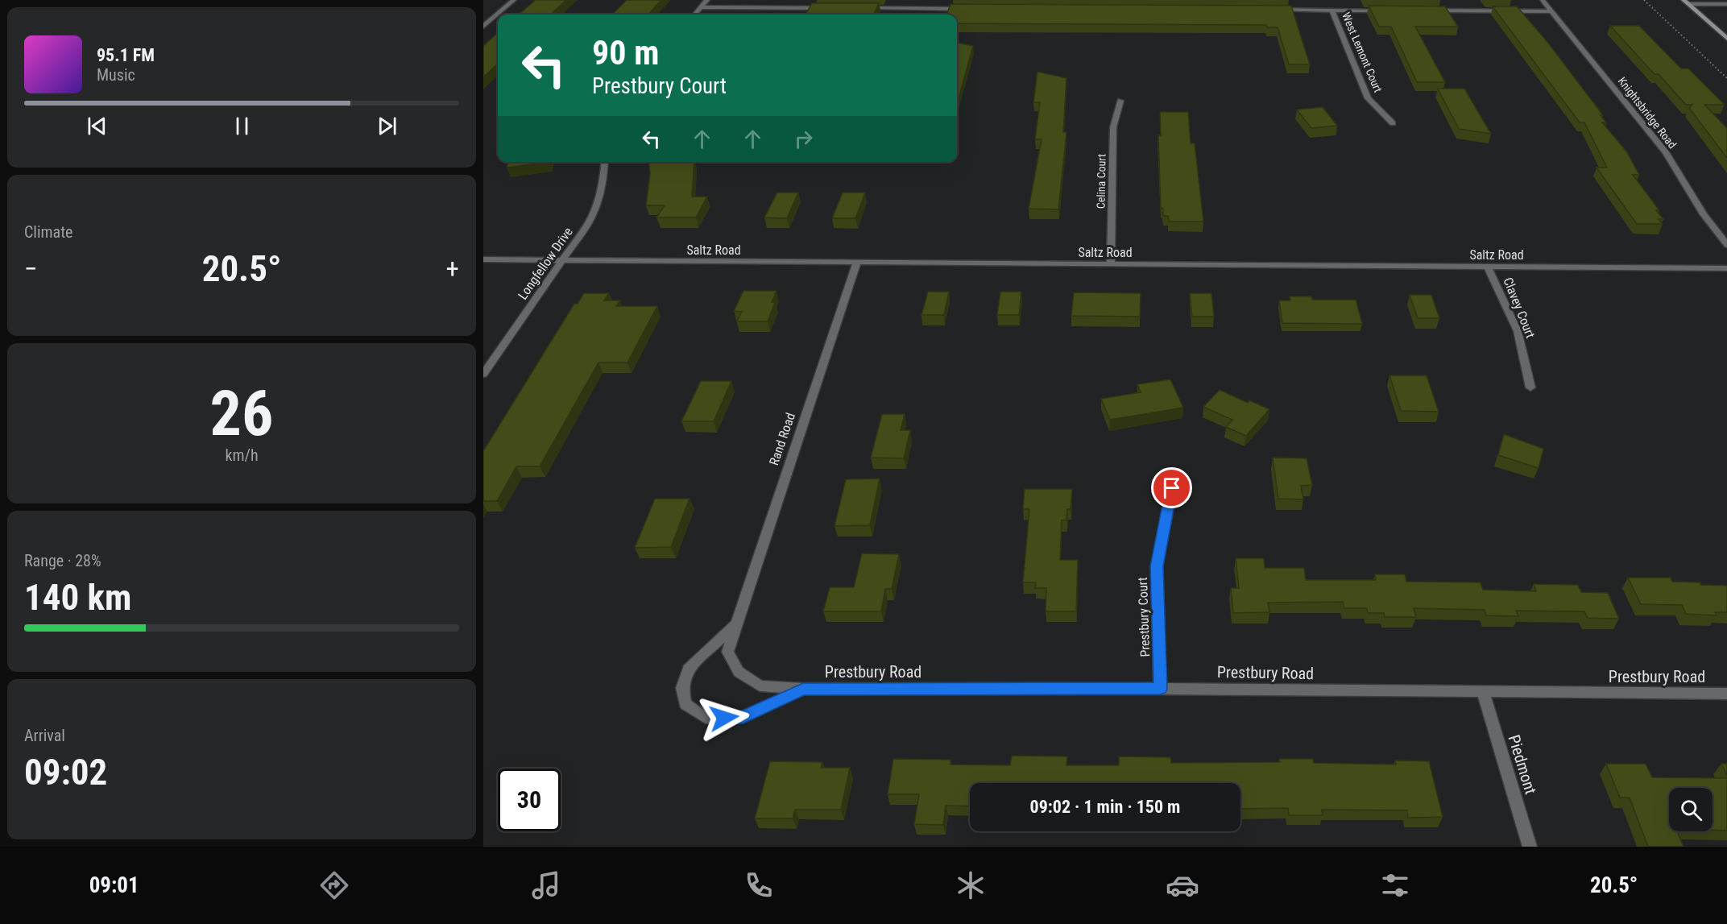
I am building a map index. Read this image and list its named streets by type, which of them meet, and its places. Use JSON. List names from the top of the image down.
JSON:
{
  "streets": {
    "street": [
      "West Lemont Court",
      "Knightsbridge Road",
      "Celina Court",
      "Saltz Road",
      "Longfellow Drive",
      "Clavey Court",
      "Rand Road",
      "Prestbury Court",
      "Prestbury Road",
      "Piedmont"
    ]
  },
  "crossings": [
    ["Celina Court", "Saltz Road"],
    ["Saltz Road", "Longfellow Drive"],
    ["Saltz Road", "Clavey Court"],
    ["Saltz Road", "Rand Road"],
    ["Rand Road", "Prestbury Road"],
    ["Prestbury Court", "Prestbury Road"],
    ["Prestbury Road", "Piedmont"]
  ],
  "page": {
    "turn": ["90 m", "Prestbury Court"],
    "song": ["95.1 FM", "Music"],
    "tile": [
      "Climate",
      ["26", "km/h"],
      ["Range · 28%", "140 km"],
      ["Arrival", "09:02"]
    ],
    "heat": ["−", "20.5°", "+"],
    "limit": "30",
    "trip": "09:02 · 1 min · 150 m",
    "tabs": ["09:01", "20.5°"]
  }
}
